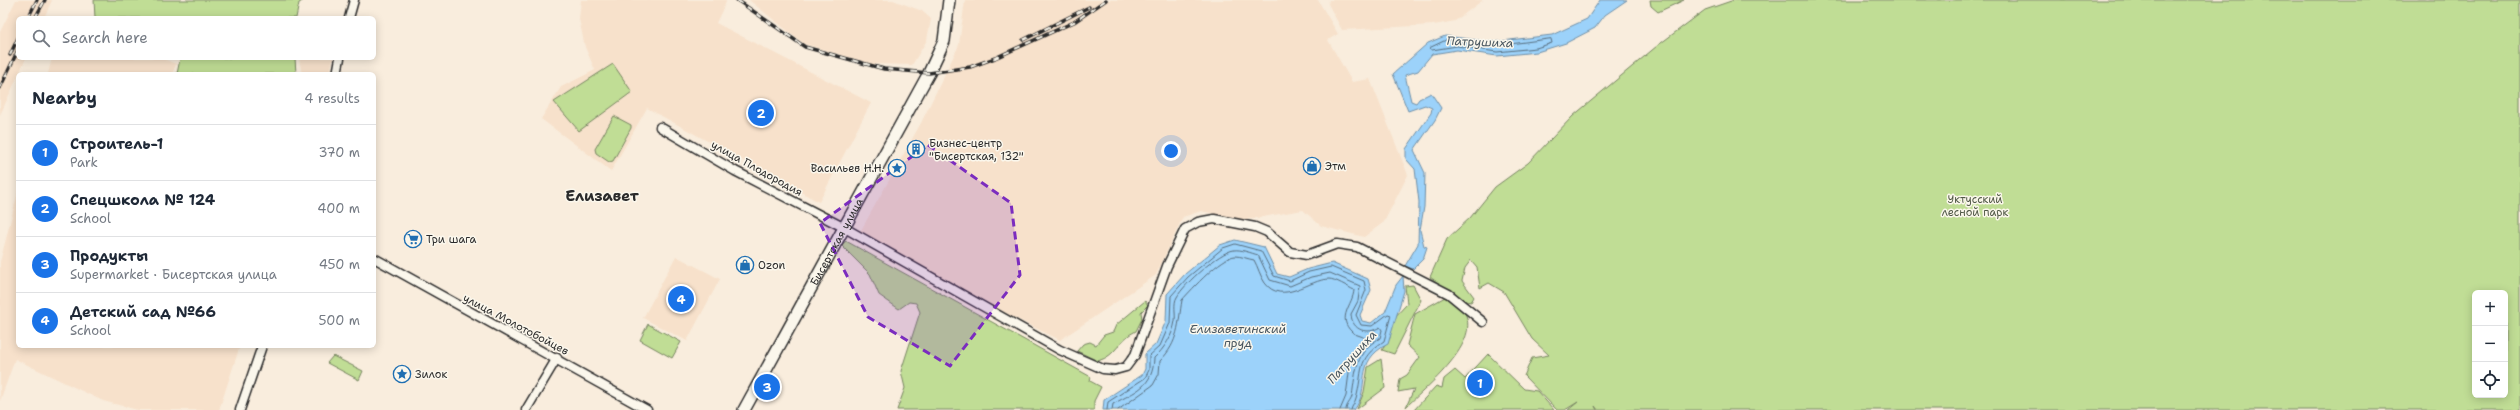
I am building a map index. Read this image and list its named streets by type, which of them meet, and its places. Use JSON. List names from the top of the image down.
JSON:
{
  "streets": {
    "main road": ["Бисертская улица"],
    "street": ["улица Плодородия", "улица Молотобойцев"]
  },
  "crossings": [
    ["улица Плодородия", "Бисертская улица"]
  ],
  "districts": ["Елизавет"],
  "water": ["Патрушиха", "Елизаветинский пруд"],
  "parks": ["Уктусский лесной парк"],
  "places": {
    "building": ["Бизнес-центр \"Бисертская, 132\""],
    "shop": ["Этм", "Ozon"],
    "place": ["Васильев Н.Н.", "Зилок"],
    "supermarket": ["Три шага"]
  },
  "page": {
    "search": "Search here",
    "heading": ["Nearby", "4 results"],
    "pins": [
      "2",
      "4",
      "1",
      "3"
    ],
    "list": [
      {
        "mark": "1",
        "name": "Строитель-1",
        "note": "Park",
        "value": "370 m"
      },
      {
        "mark": "2",
        "name": "Спецшкола № 124",
        "note": "School",
        "value": "400 m"
      },
      {
        "mark": "3",
        "name": "Продукты",
        "note": "Supermarket · Бисертская улица",
        "value": "450 m"
      },
      {
        "mark": "4",
        "name": "Детский сад №66",
        "note": "School",
        "value": "500 m"
      }
    ],
    "map_buttons": ["+", "−"]
  }
}
